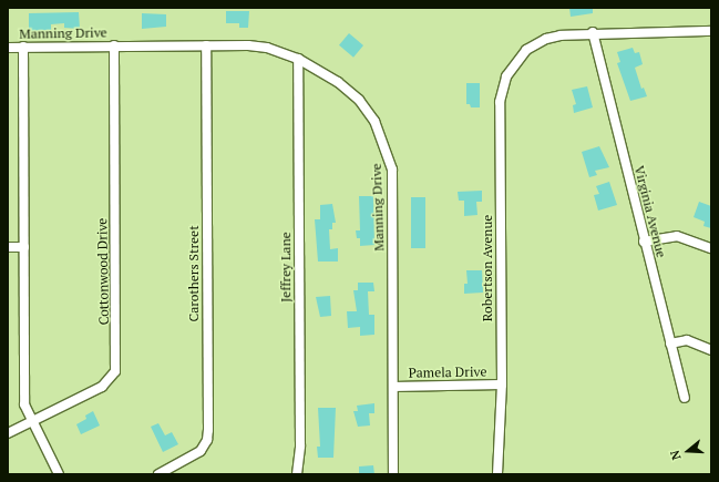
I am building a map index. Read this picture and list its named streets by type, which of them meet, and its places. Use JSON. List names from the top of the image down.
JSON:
{
  "streets": {
    "street": [
      "Manning Drive",
      "Virginia Avenue",
      "Jeffrey Lane",
      "Robertson Avenue",
      "Cottonwood Drive",
      "Carothers Street",
      "Pamela Drive"
    ]
  },
  "crossings": [
    ["Manning Drive", "Jeffrey Lane"],
    ["Manning Drive", "Cottonwood Drive"],
    ["Manning Drive", "Carothers Street"],
    ["Manning Drive", "Pamela Drive"],
    ["Virginia Avenue", "Robertson Avenue"],
    ["Robertson Avenue", "Pamela Drive"]
  ],
  "north": "left"
}
